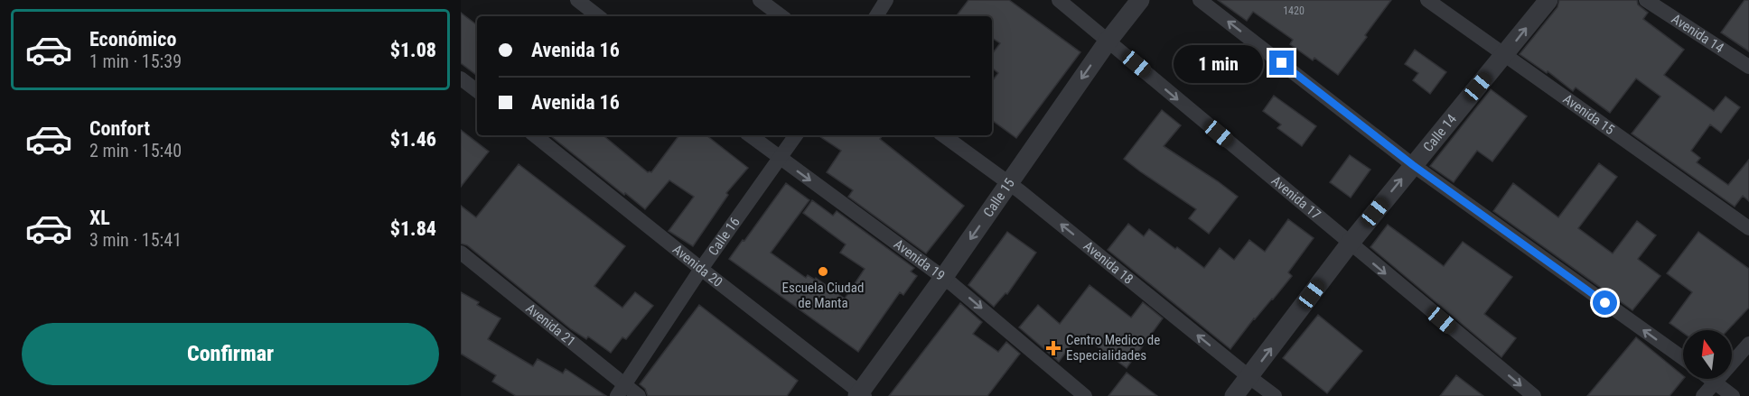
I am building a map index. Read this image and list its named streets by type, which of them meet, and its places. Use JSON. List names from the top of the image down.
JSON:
{
  "streets": {
    "street": [
      "Avenida 14",
      "Avenida 15",
      "Calle 14",
      "Calle 15",
      "Avenida 17",
      "Calle 16",
      "Avenida 19",
      "Avenida 18",
      "Avenida 20",
      "Avenida 21"
    ]
  },
  "crossings": [
    ["Avenida 15", "Calle 14"],
    ["Calle 14", "Avenida 17"],
    ["Calle 14", "Avenida 18"],
    ["Calle 15", "Avenida 17"],
    ["Calle 15", "Avenida 19"],
    ["Calle 15", "Avenida 18"],
    ["Calle 15", "Avenida 20"],
    ["Calle 16", "Avenida 19"],
    ["Calle 16", "Avenida 20"],
    ["Calle 16", "Avenida 21"]
  ],
  "one_way": [
    "Calle 14",
    "Calle 15",
    "Avenida 19",
    "Avenida 18"
  ],
  "places": {
    "other": ["Escuela Ciudad de Manta"],
    "health": ["Centro Medico de Especialidades"]
  },
  "house_numbers": ["1420"],
  "north": "top",
  "page": {
    "list": [
      {
        "name": "Económico",
        "note": "1 min · 15:39",
        "value": "$1.08"
      },
      {
        "name": "Confort",
        "note": "2 min · 15:40",
        "value": "$1.46"
      },
      {
        "name": "XL",
        "note": "3 min · 15:41",
        "value": "$1.84"
      }
    ],
    "banner": ["Avenida 16", "Avenida 16"],
    "bubble": "1 min",
    "buttons": "Confirmar"
  }
}
